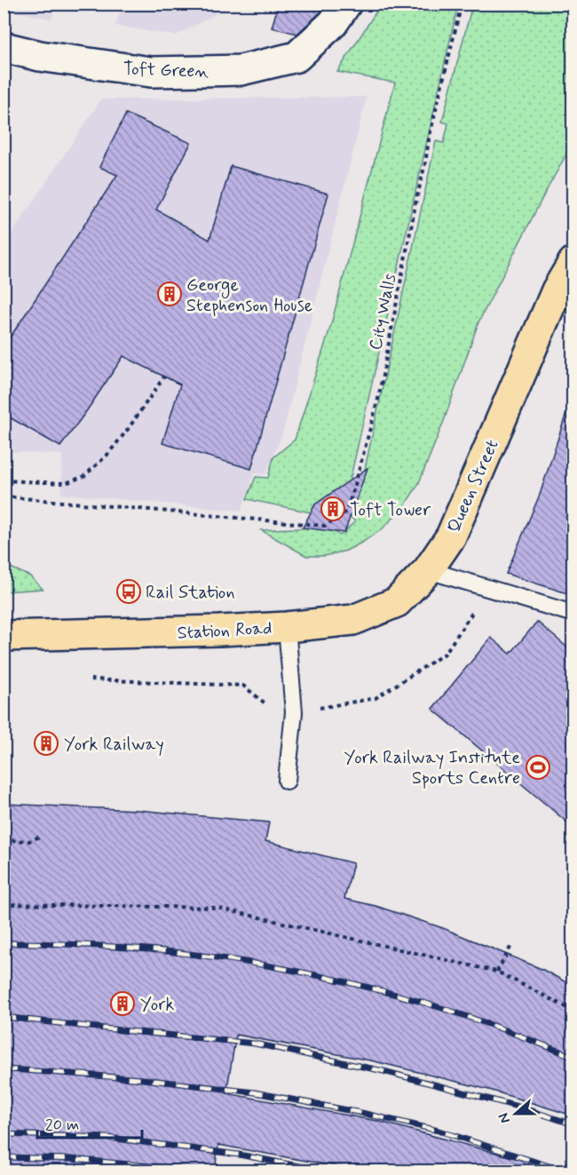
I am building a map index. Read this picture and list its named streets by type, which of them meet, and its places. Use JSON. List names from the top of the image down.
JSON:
{
  "streets": {
    "main road": ["Queen Street", "Station Road"],
    "street": ["Toft Green"],
    "path": ["City Walls"]
  },
  "crossings": [
    ["Queen Street", "Station Road"]
  ],
  "places": {
    "building": [
      "George Stephenson House",
      "Toft Tower",
      "York Railway",
      "York"
    ],
    "bus stop": ["Rail Station"],
    "sports": ["York Railway Institute Sports Centre"]
  },
  "scale_bar": "20 m",
  "north": "left"
}
